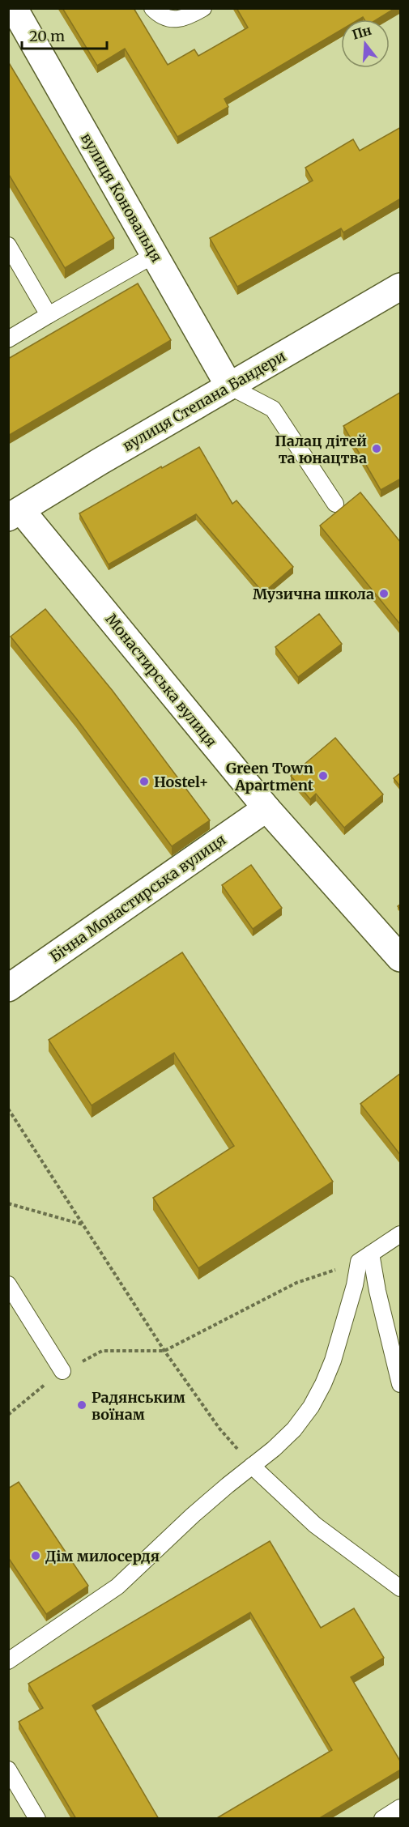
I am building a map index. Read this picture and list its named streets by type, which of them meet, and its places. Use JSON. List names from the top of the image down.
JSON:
{
  "streets": {
    "street": [
      "вулиця Коновальця",
      "вулиця Степана Бандери",
      "Монастирська вулиця",
      "Бічна Монастирська вулиця"
    ]
  },
  "crossings": [
    ["вулиця Коновальця", "вулиця Степана Бандери"],
    ["вулиця Степана Бандери", "Монастирська вулиця"],
    ["Монастирська вулиця", "Бічна Монастирська вулиця"]
  ],
  "places": [
    "Палац дітей та юнацтва",
    "Музична школа",
    "Green Town Apartment",
    "Hostel+",
    "Радянським воїнам",
    "Дім милосердя"
  ],
  "scale_bar": "20 m",
  "north": "top"
}
